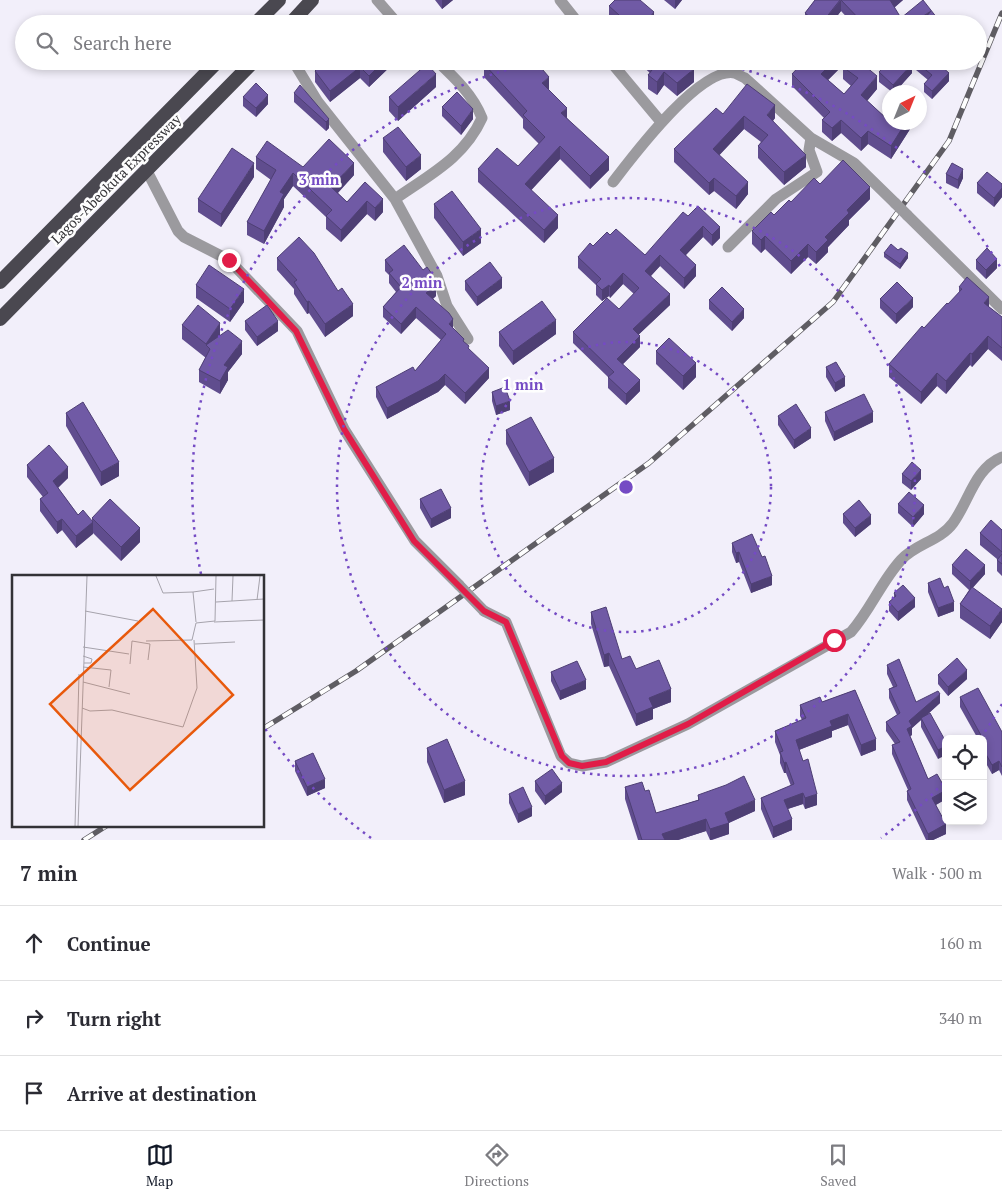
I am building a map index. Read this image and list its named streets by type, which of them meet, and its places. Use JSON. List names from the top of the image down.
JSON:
{
  "streets": {
    "highway": ["Lagos-Abeokuta Expressway"]
  },
  "north": "top right",
  "page": {
    "search": "Search here",
    "heading": ["7 min", "Walk · 500 m"],
    "list": [
      ["Continue", "160 m"],
      ["Turn right", "340 m"],
      "Arrive at destination"
    ],
    "nav": ["Map", "Directions", "Saved"]
  },
  "rings": ["3 min", "2 min", "1 min"]
}
